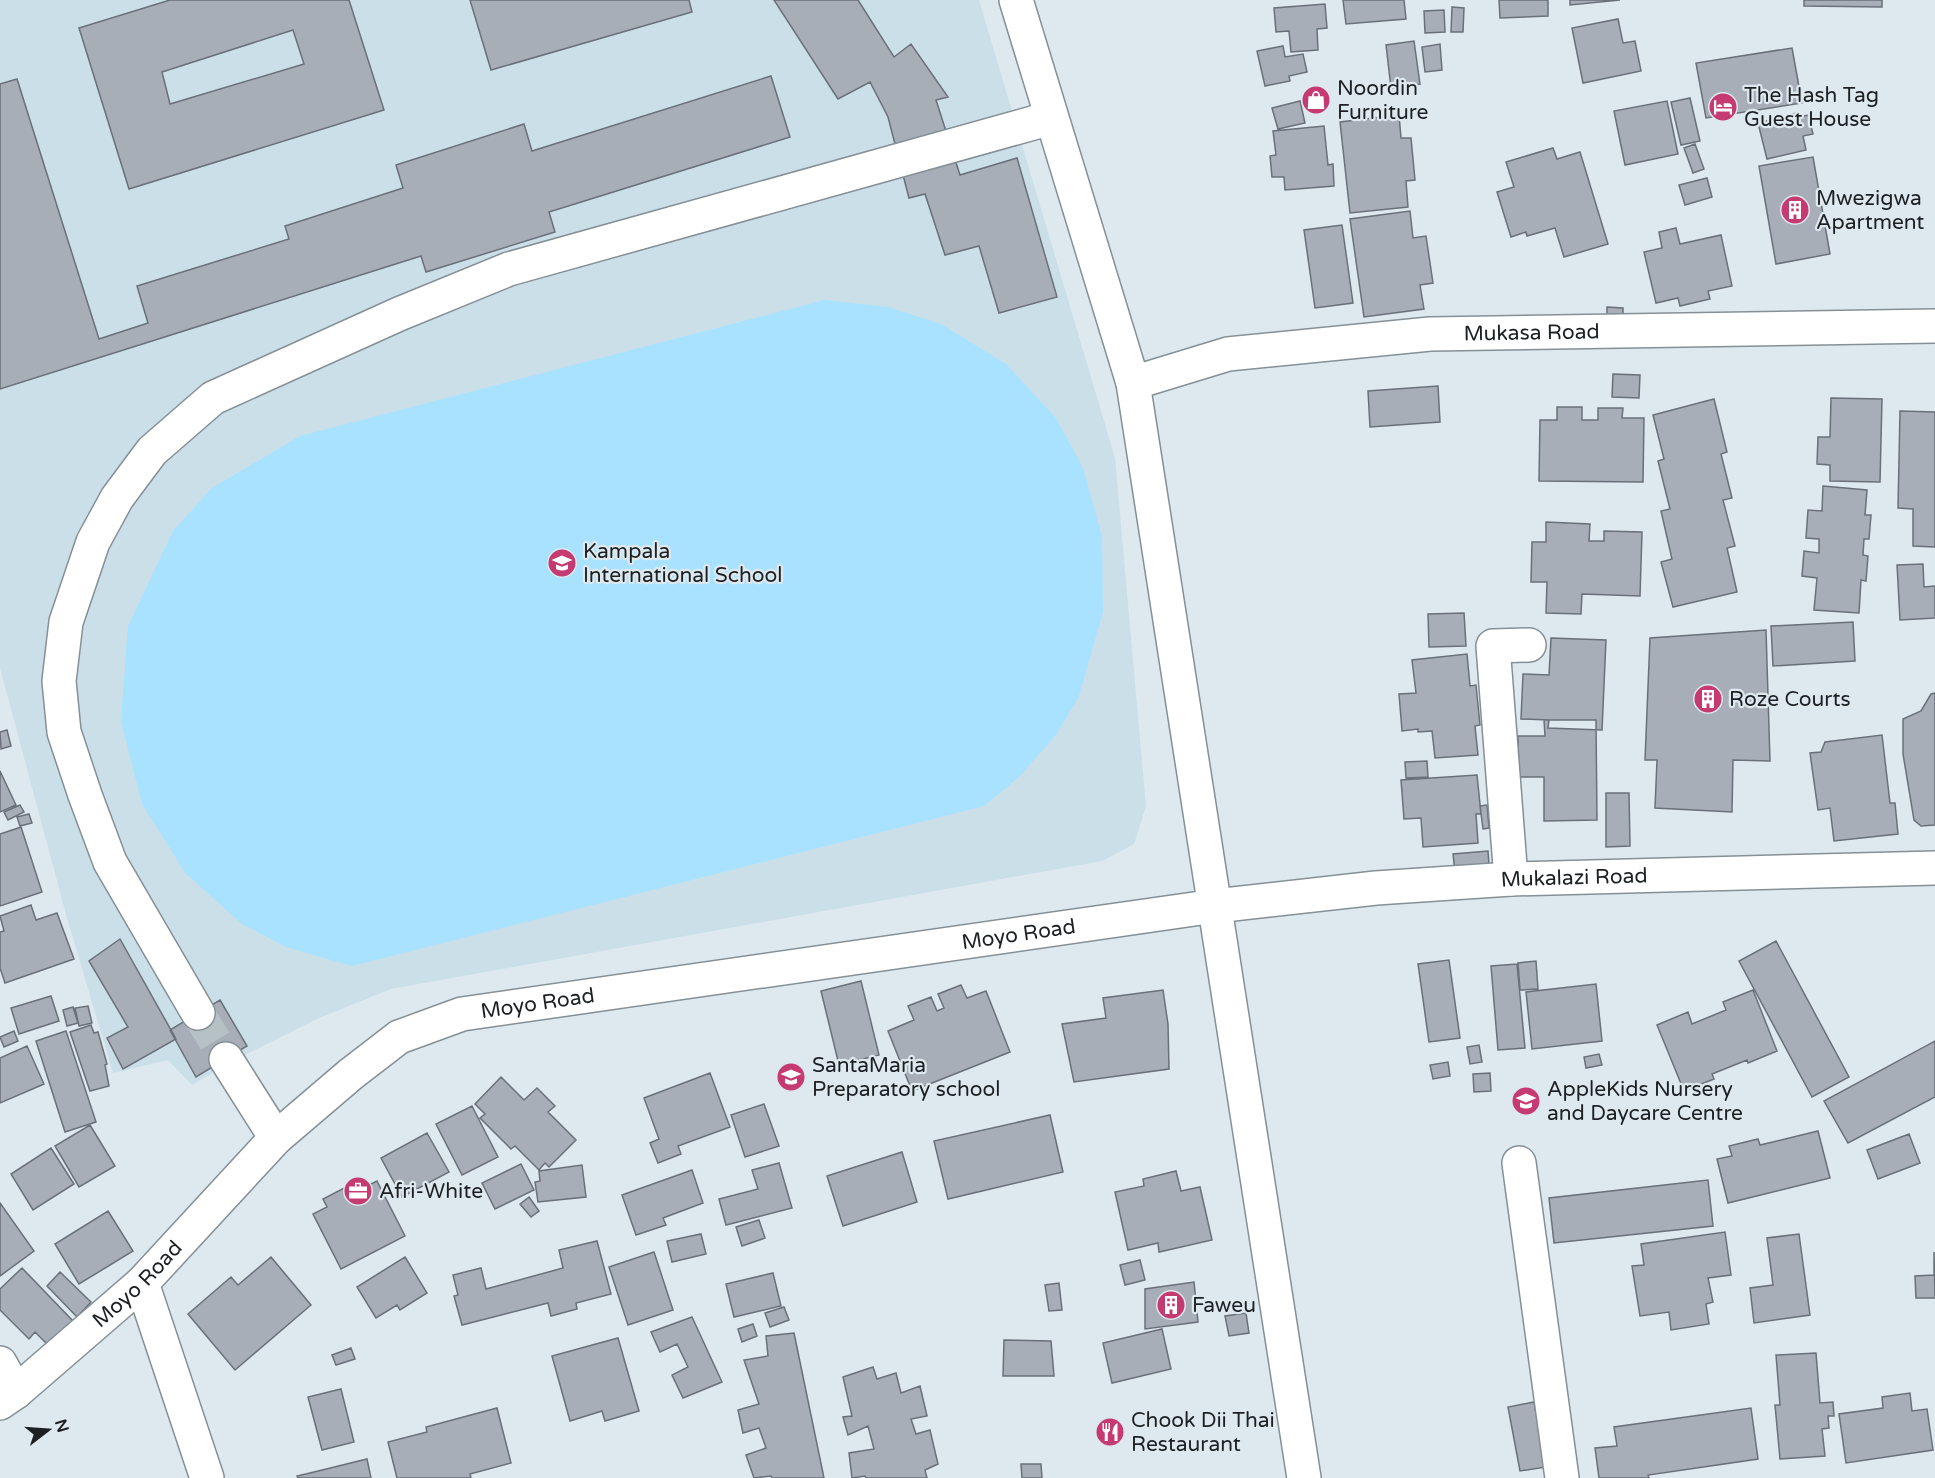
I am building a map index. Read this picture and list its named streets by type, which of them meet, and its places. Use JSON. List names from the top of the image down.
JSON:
{
  "streets": {
    "street": ["Mukasa Road", "Mukalazi Road", "Moyo Road"]
  },
  "crossings": [
    ["Mukalazi Road", "Moyo Road"]
  ],
  "places": {
    "shop": ["Noordin Furniture"],
    "hotel": ["The Hash Tag Guest House"],
    "building": ["Mwezigwa Apartment", "Roze Courts", "Faweu"],
    "school or university": ["Kampala International School", "SantaMaria Preparatory school", "AppleKids Nursery and Daycare Centre"],
    "office": ["Afri-White"],
    "restaurant": ["Chook Dii Thai Restaurant"]
  },
  "north": "right"
}
